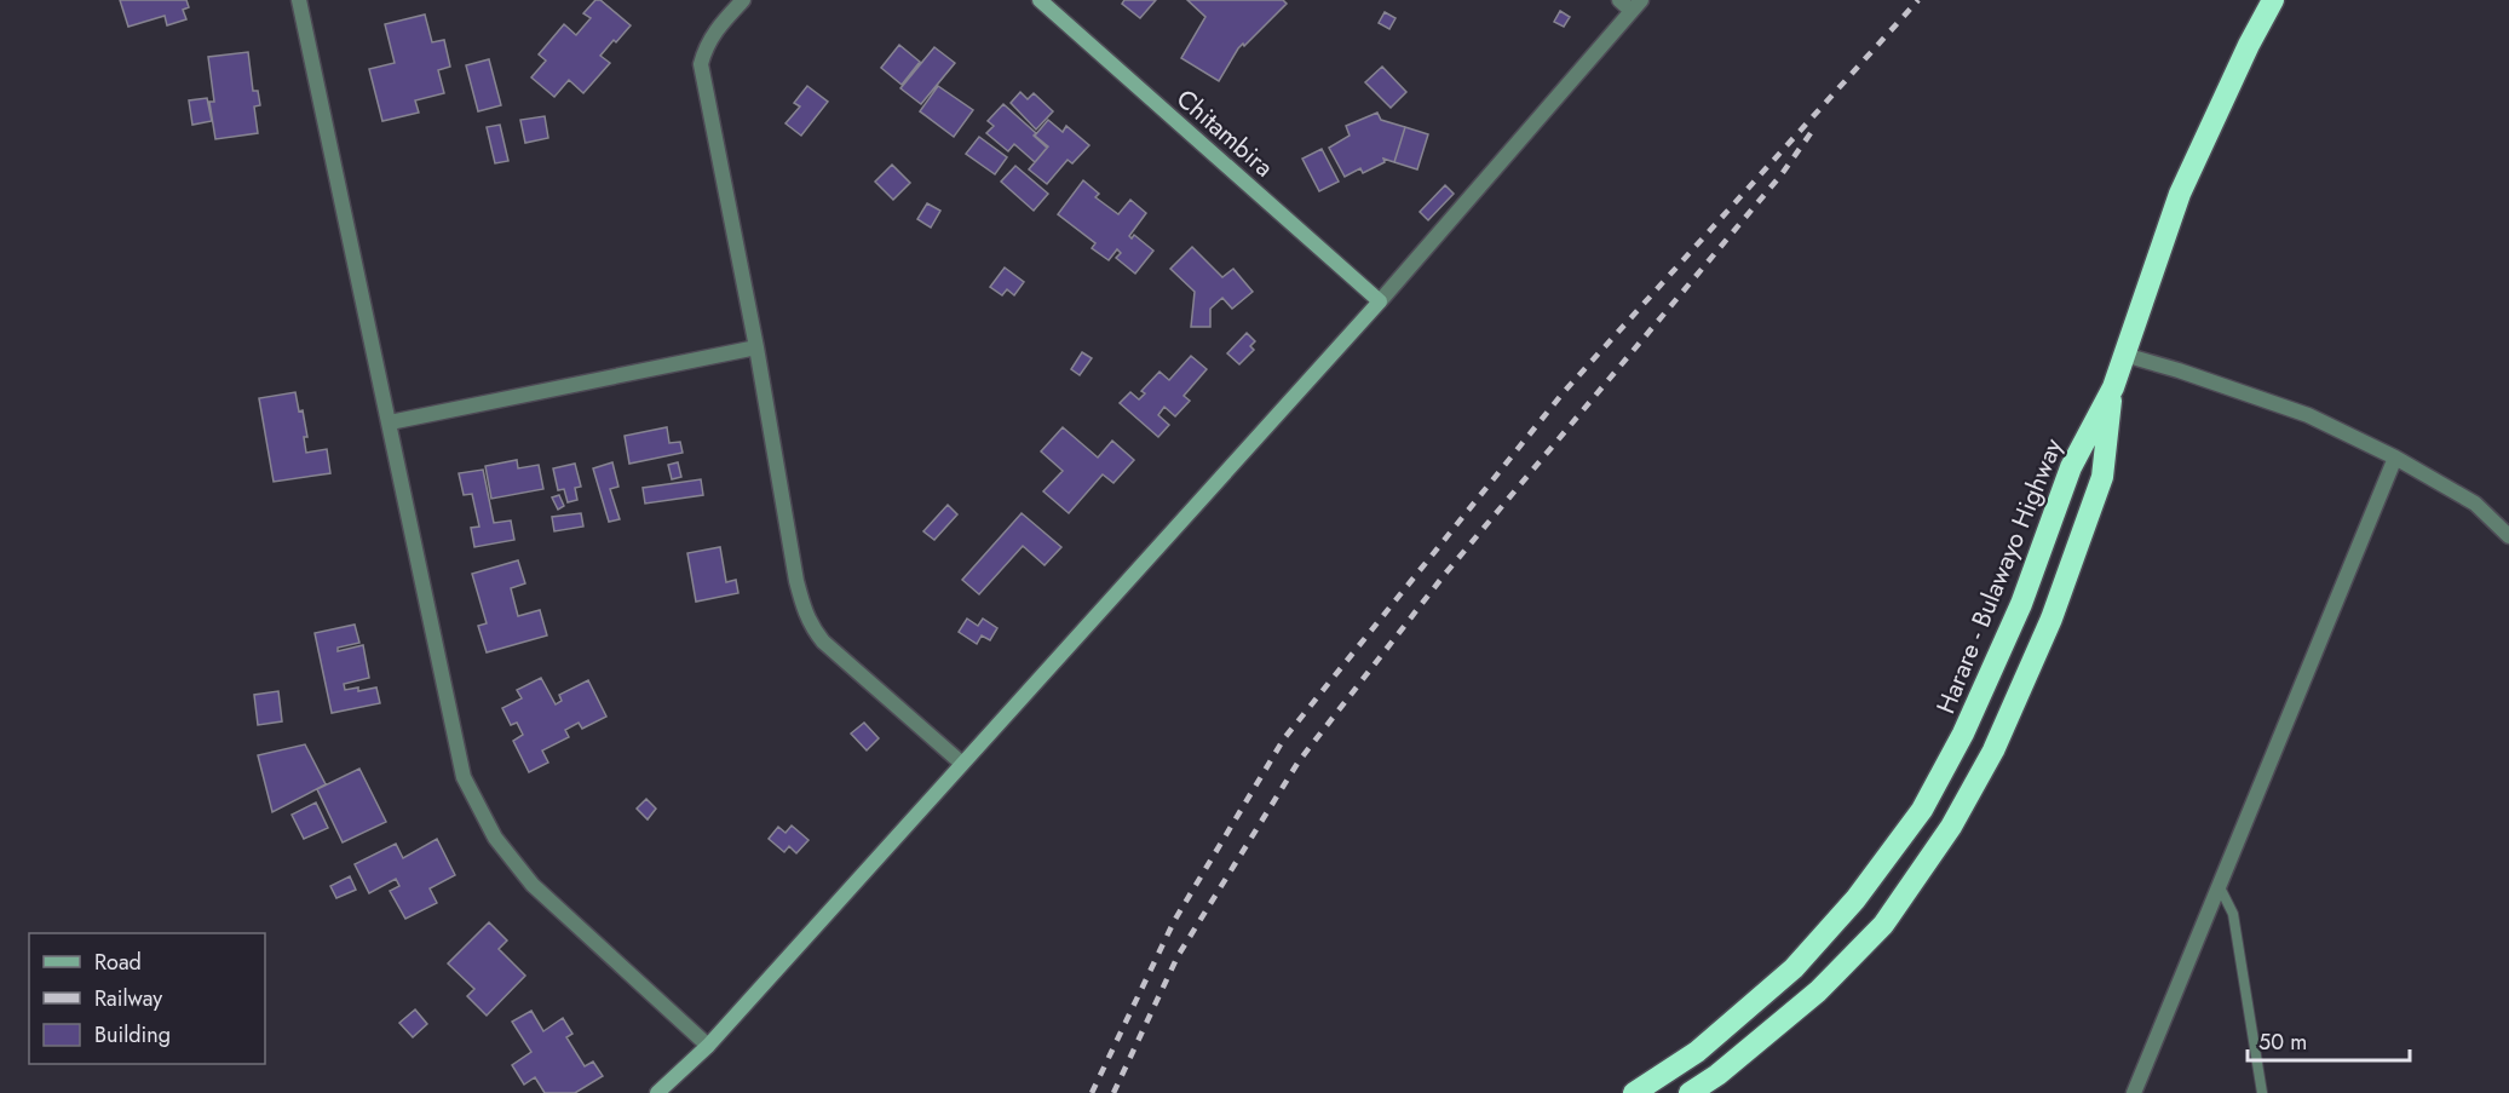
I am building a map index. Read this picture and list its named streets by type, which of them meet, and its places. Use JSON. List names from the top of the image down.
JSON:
{
  "streets": {
    "highway": ["Harare - Bulawayo Highway"],
    "street": ["Chitambira"]
  },
  "legend": ["Road", "Railway", "Building"],
  "scale_bar": "50 m"
}
